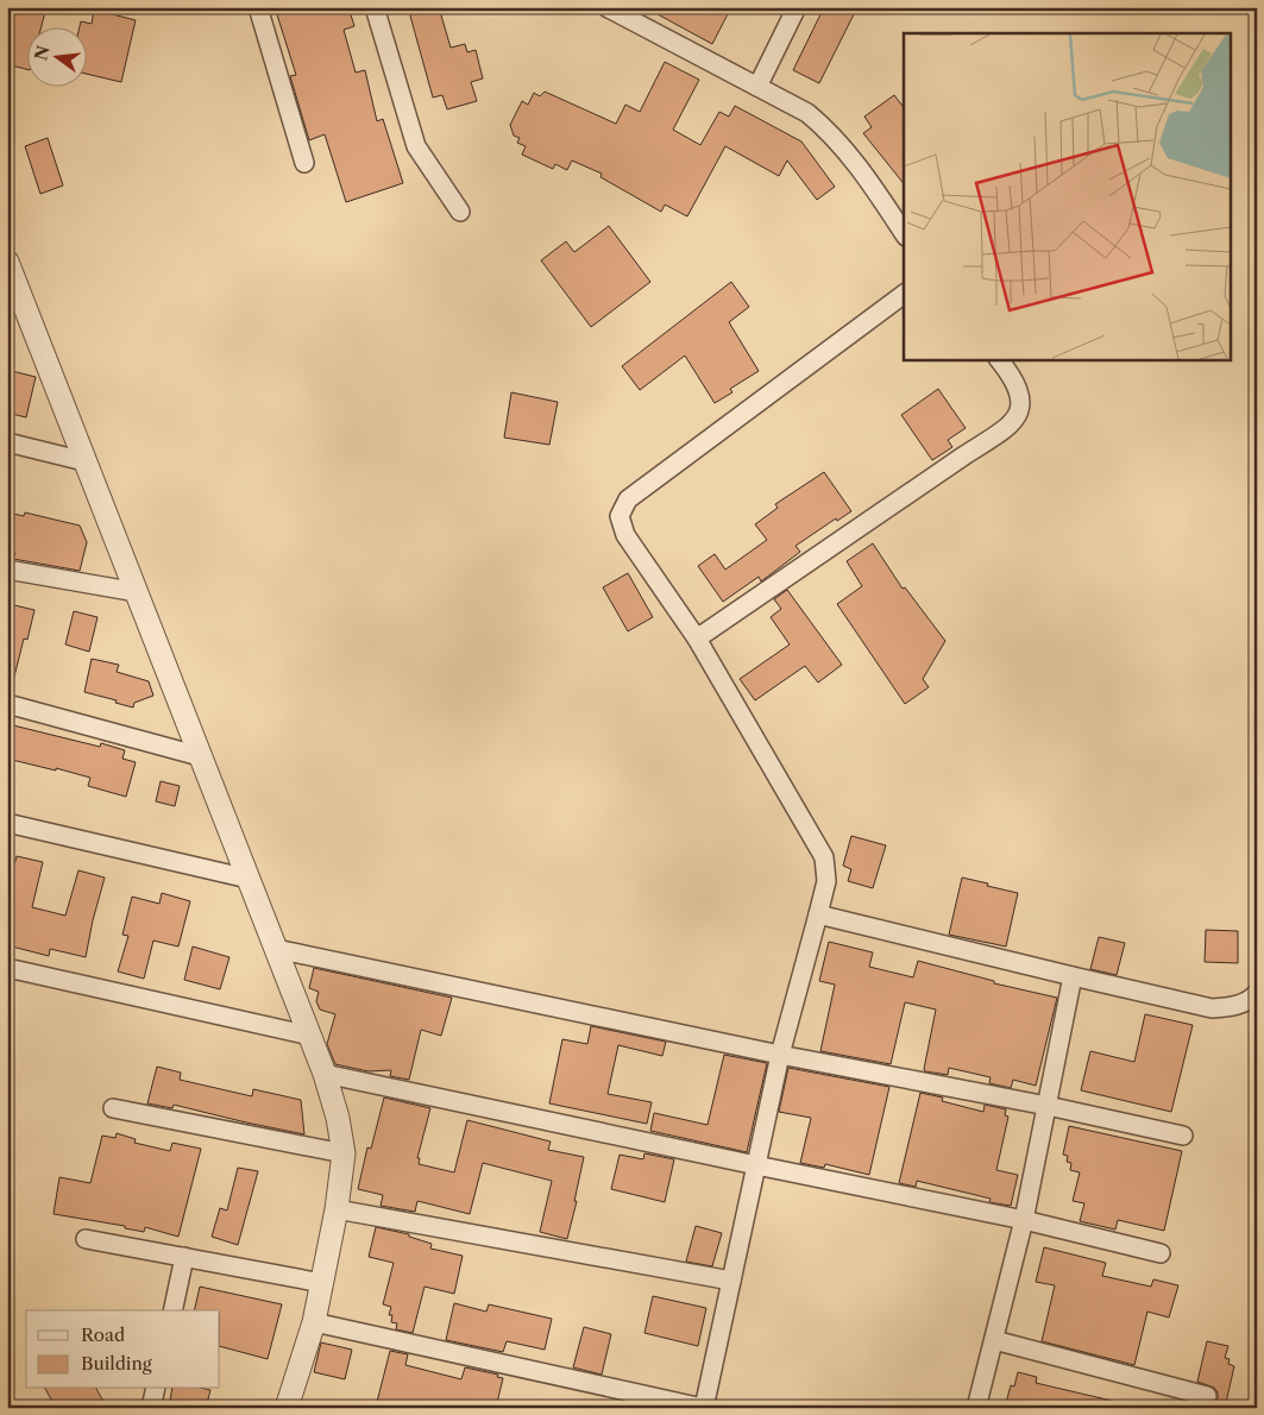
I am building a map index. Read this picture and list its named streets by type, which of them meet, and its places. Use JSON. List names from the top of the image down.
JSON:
{
  "legend": ["Road", "Building"],
  "north": "left"
}
